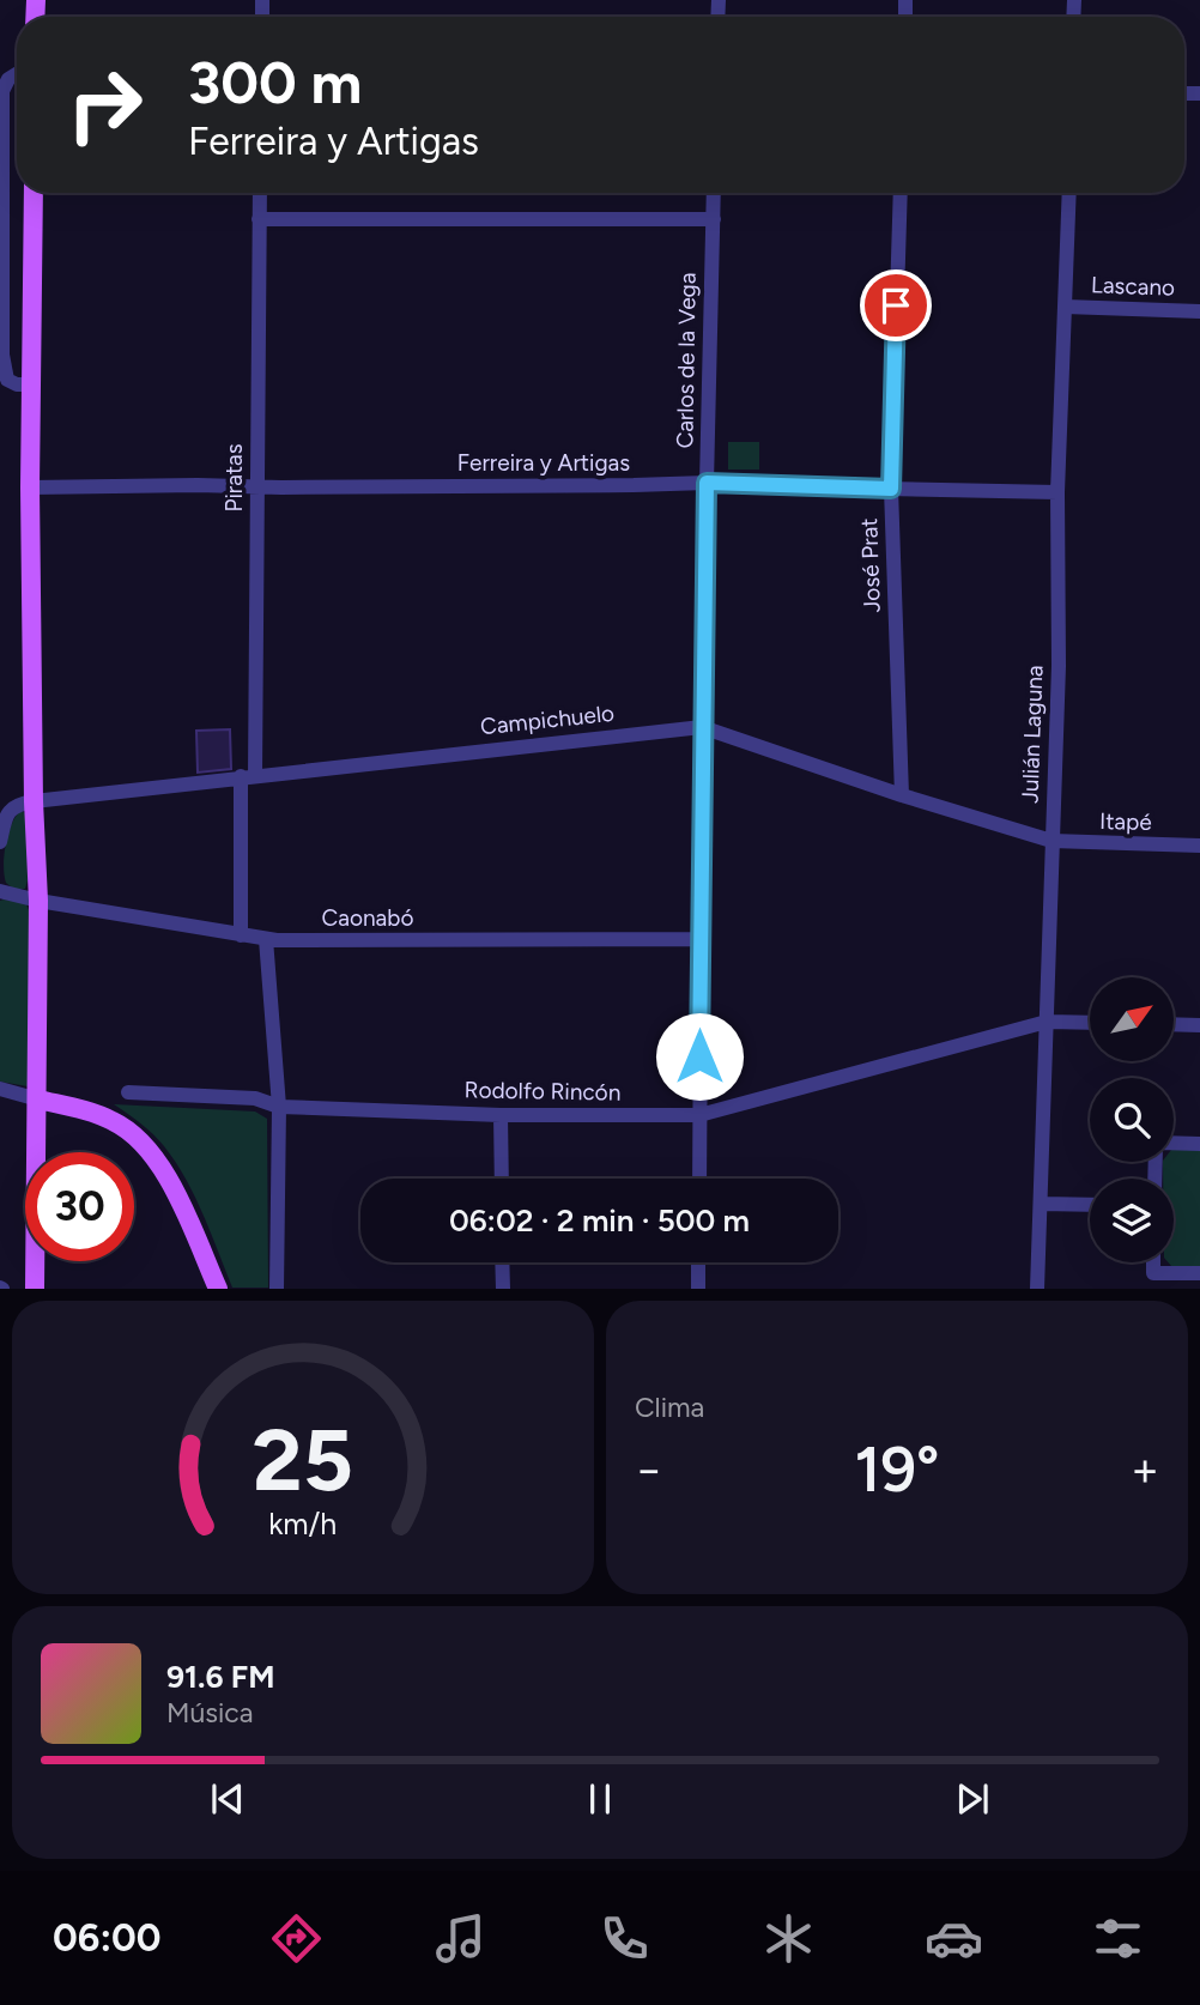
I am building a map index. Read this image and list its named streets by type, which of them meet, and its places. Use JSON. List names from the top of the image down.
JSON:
{
  "streets": {
    "street": [
      "Lascano",
      "Carlos de la Vega",
      "Ferreira y Artigas",
      "Piratas",
      "José Prat",
      "Campichuelo",
      "Julián Laguna",
      "Itapé",
      "Caonabó",
      "Rodolfo Rincón"
    ]
  },
  "crossings": [
    ["Lascano", "Julián Laguna"],
    ["Carlos de la Vega", "Ferreira y Artigas"],
    ["Carlos de la Vega", "Campichuelo"],
    ["Carlos de la Vega", "Caonabó"],
    ["Carlos de la Vega", "Rodolfo Rincón"],
    ["Ferreira y Artigas", "Piratas"],
    ["Ferreira y Artigas", "José Prat"],
    ["Ferreira y Artigas", "Julián Laguna"],
    ["Piratas", "Campichuelo"],
    ["Piratas", "Caonabó"],
    ["José Prat", "Campichuelo"],
    ["Campichuelo", "Julián Laguna"],
    ["Campichuelo", "Itapé"],
    ["Julián Laguna", "Itapé"],
    ["Julián Laguna", "Rodolfo Rincón"]
  ],
  "north": "top right",
  "page": {
    "turn": ["300 m", "Ferreira y Artigas"],
    "limit": "30",
    "trip": "06:02 · 2 min · 500 m",
    "tile": "Clima",
    "heat": ["−", "19°", "+"],
    "song": ["91.6 FM", "Música"],
    "tabs": "06:00",
    "gauge": ["25", "km/h"]
  }
}
